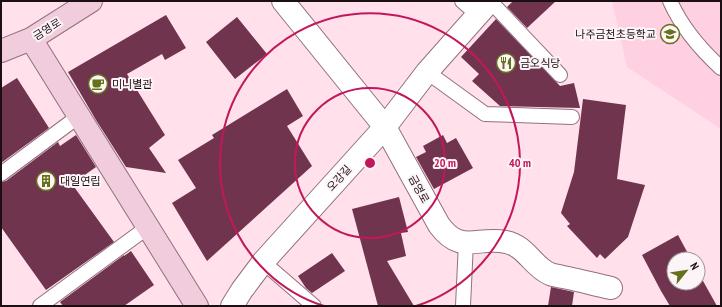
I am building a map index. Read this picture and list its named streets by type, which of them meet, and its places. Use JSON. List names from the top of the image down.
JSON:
{
  "streets": {
    "street": ["금영로", "오강길"]
  },
  "crossings": [
    ["금영로", "오강길"]
  ],
  "places": {
    "school or university": ["나주금천초등학교"],
    "restaurant": ["금오식당"],
    "cafe": ["미니별관"],
    "building": ["대일연립"]
  },
  "north": "top right",
  "rings": ["20 m", "40 m"]
}
